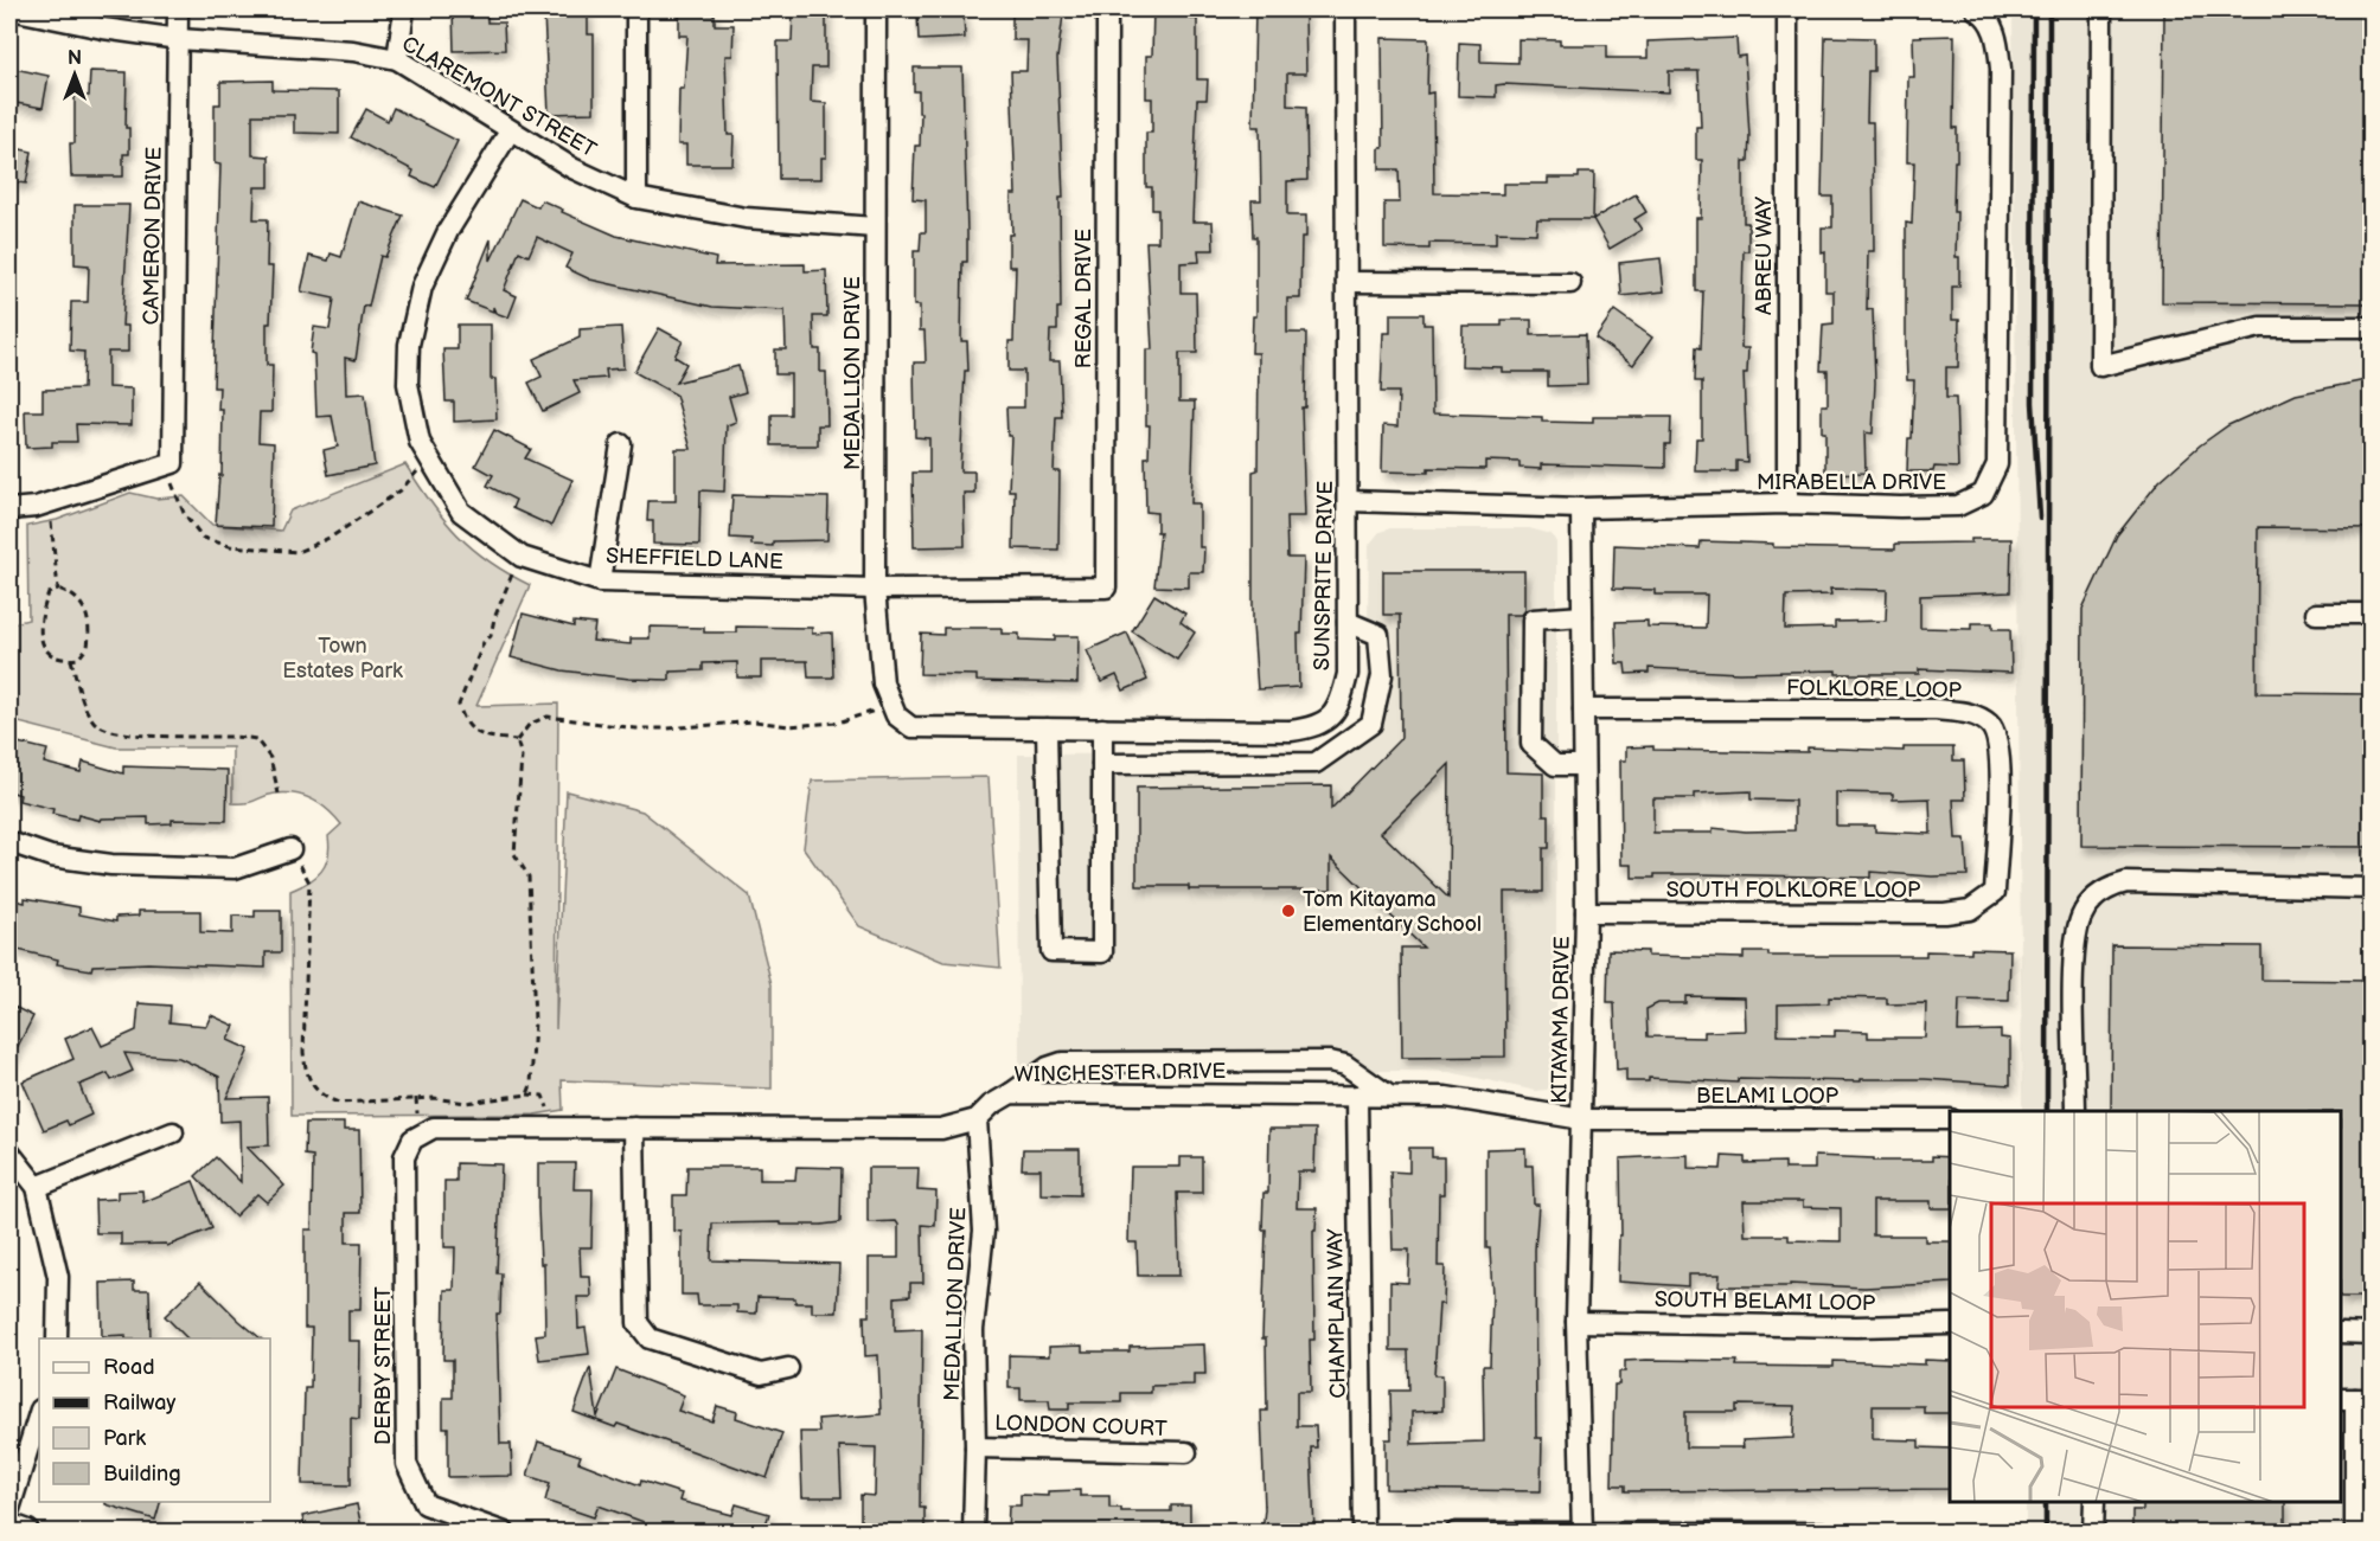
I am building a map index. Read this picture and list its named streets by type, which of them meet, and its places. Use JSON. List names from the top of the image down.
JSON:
{
  "streets": {
    "street": [
      "CLAREMONT STREET",
      "CAMERON DRIVE",
      "ABREU WAY",
      "REGAL DRIVE",
      "MEDALLION DRIVE",
      "MIRABELLA DRIVE",
      "SHEFFIELD LANE",
      "SUNSPRITE DRIVE",
      "FOLKLORE LOOP",
      "SOUTH FOLKLORE LOOP",
      "KITAYAMA DRIVE",
      "WINCHESTER DRIVE",
      "BELAMI LOOP",
      "SOUTH BELAMI LOOP",
      "CHAMPLAIN WAY",
      "DERBY STREET",
      "LONDON COURT"
    ]
  },
  "crossings": [
    ["CLAREMONT STREET", "CAMERON DRIVE"],
    ["CLAREMONT STREET", "MEDALLION DRIVE"],
    ["CLAREMONT STREET", "SHEFFIELD LANE"],
    ["ABREU WAY", "MIRABELLA DRIVE"],
    ["REGAL DRIVE", "SHEFFIELD LANE"],
    ["MEDALLION DRIVE", "SHEFFIELD LANE"],
    ["MEDALLION DRIVE", "SUNSPRITE DRIVE"],
    ["MEDALLION DRIVE", "WINCHESTER DRIVE"],
    ["MEDALLION DRIVE", "LONDON COURT"],
    ["MIRABELLA DRIVE", "SUNSPRITE DRIVE"],
    ["MIRABELLA DRIVE", "KITAYAMA DRIVE"],
    ["FOLKLORE LOOP", "SOUTH FOLKLORE LOOP"],
    ["FOLKLORE LOOP", "KITAYAMA DRIVE"],
    ["SOUTH FOLKLORE LOOP", "KITAYAMA DRIVE"],
    ["KITAYAMA DRIVE", "WINCHESTER DRIVE"],
    ["KITAYAMA DRIVE", "BELAMI LOOP"],
    ["KITAYAMA DRIVE", "SOUTH BELAMI LOOP"],
    ["WINCHESTER DRIVE", "BELAMI LOOP"],
    ["WINCHESTER DRIVE", "CHAMPLAIN WAY"],
    ["WINCHESTER DRIVE", "DERBY STREET"]
  ],
  "parks": ["Town Estates Park"],
  "places": ["Tom Kitayama Elementary School"],
  "legend": [
    "Road",
    "Railway",
    "Park",
    "Building"
  ],
  "north": "top"
}
